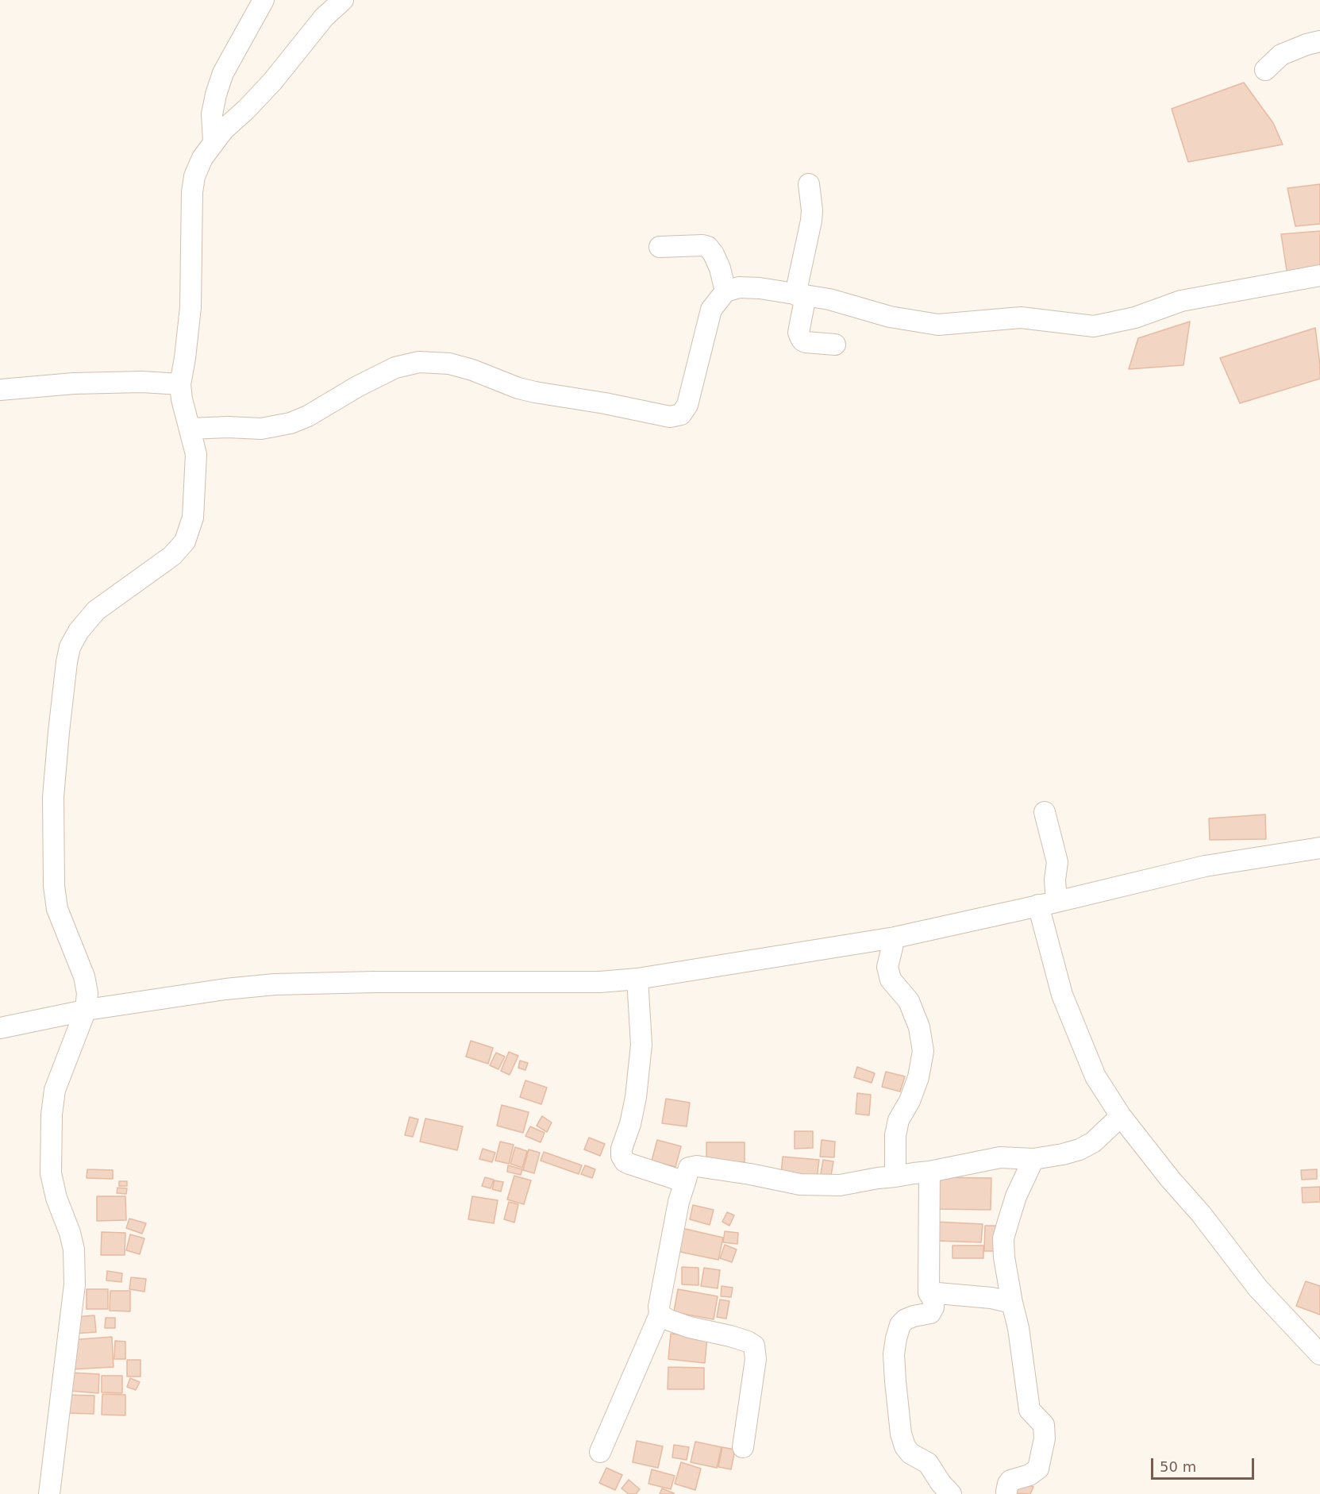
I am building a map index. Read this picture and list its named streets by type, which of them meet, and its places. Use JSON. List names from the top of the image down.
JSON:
{
  "scale_bar": "50 m"
}
